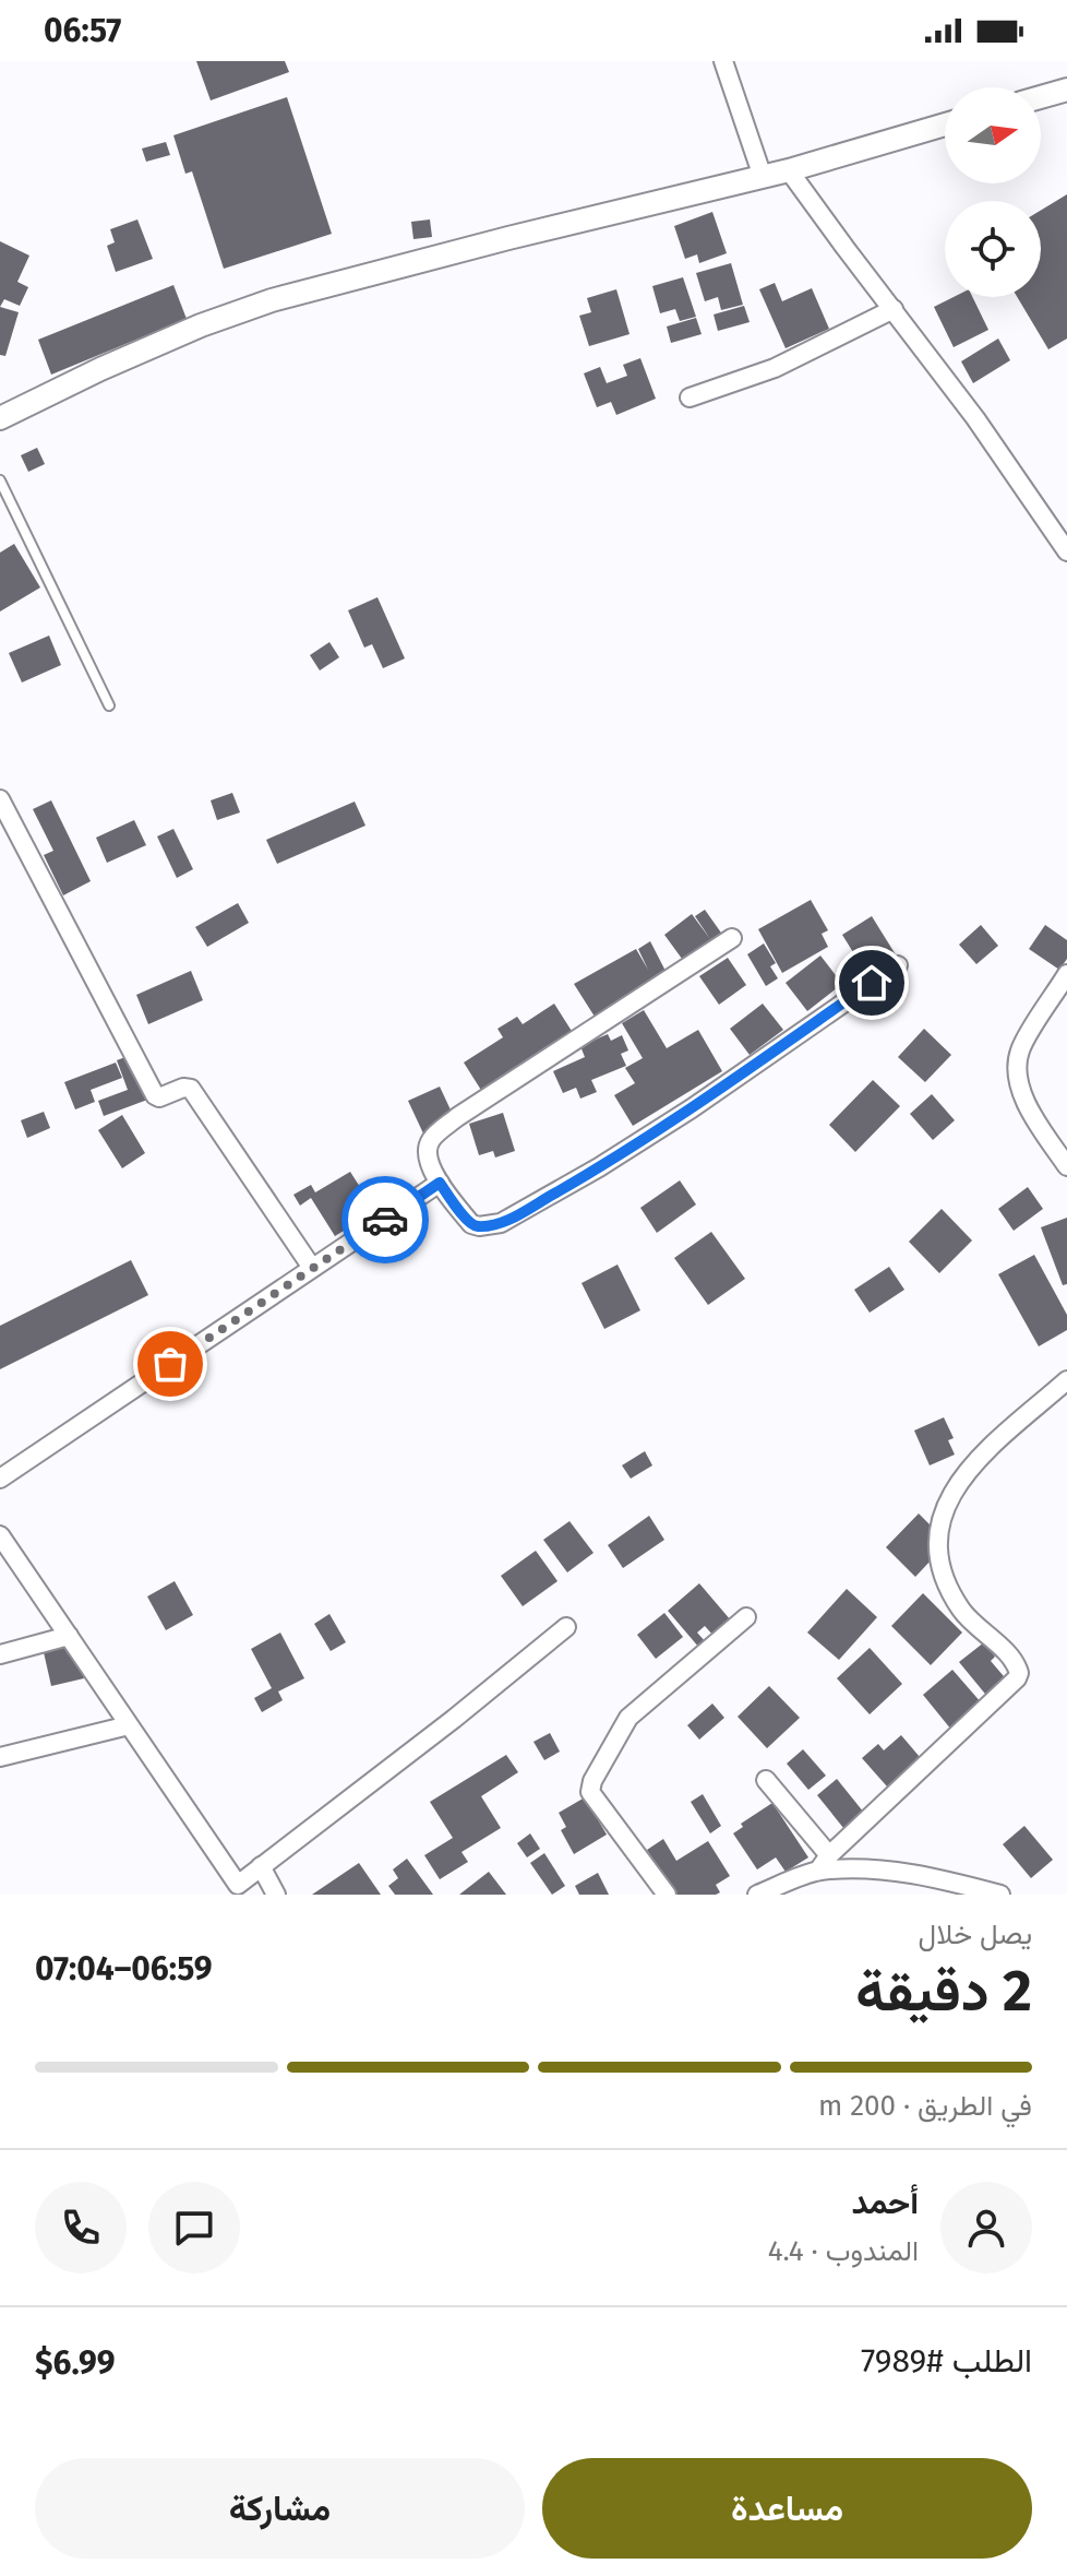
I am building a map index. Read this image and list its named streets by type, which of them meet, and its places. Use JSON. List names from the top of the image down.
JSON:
{
  "north": "right",
  "page": {
    "status": "06:57",
    "heading": ["2 دقيقة", "يصل خلال", "06:59–07:04"],
    "panel": [
      "أحمد",
      "المندوب · 4.4",
      "الطلب #7989",
      "$6.99"
    ],
    "bar": "في الطريق · 200 m",
    "buttons": ["مساعدة", "مشاركة"]
  }
}
